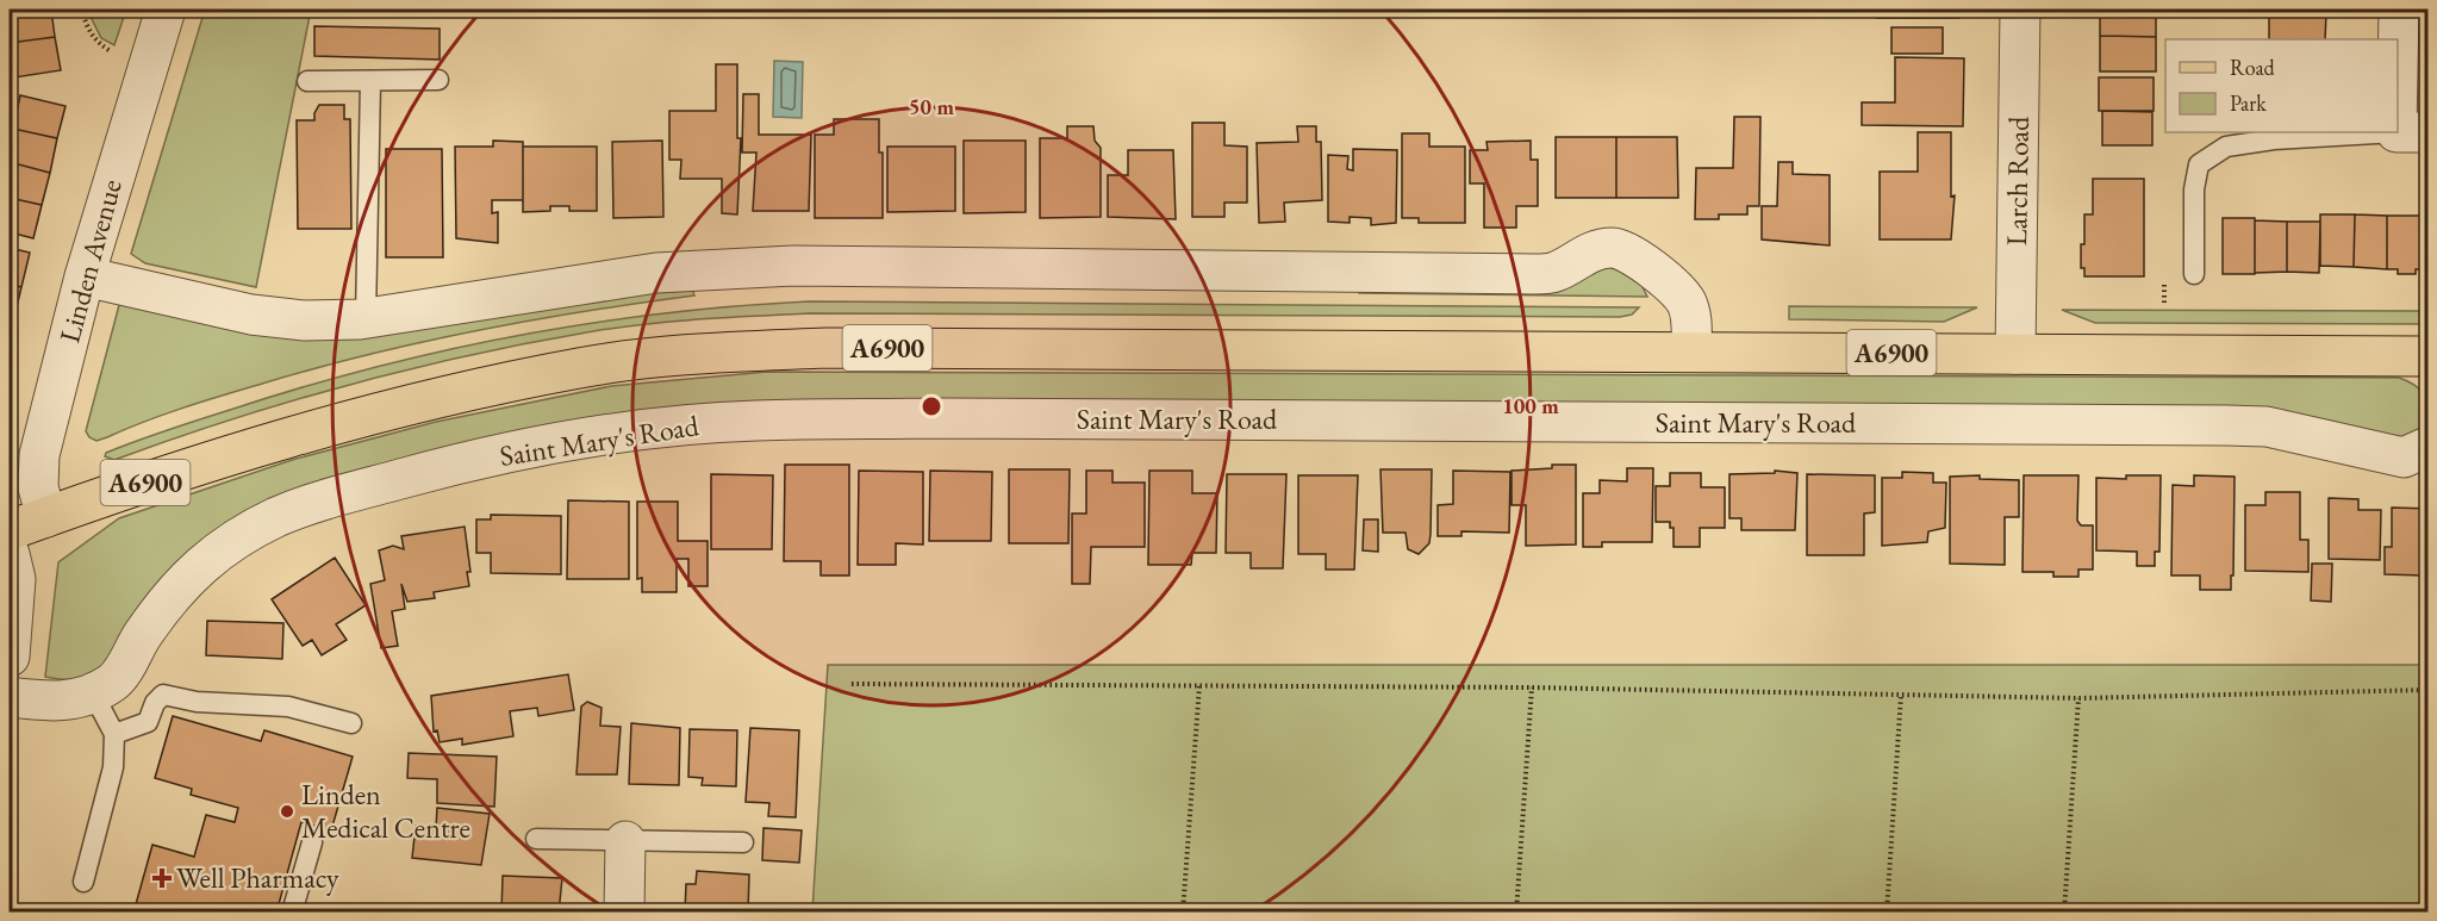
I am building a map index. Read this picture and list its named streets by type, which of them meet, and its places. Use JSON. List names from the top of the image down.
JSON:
{
  "streets": {
    "main road": ["A6900"],
    "street": ["Larch Road", "Linden Avenue", "Saint Mary's Road"]
  },
  "crossings": [
    ["Larch Road", "A6900"],
    ["Linden Avenue", "A6900"]
  ],
  "places": {
    "other": ["Linden Medical Centre"],
    "health": ["Well Pharmacy"]
  },
  "legend": ["Road", "Park"],
  "rings": ["50 m", "100 m"]
}
